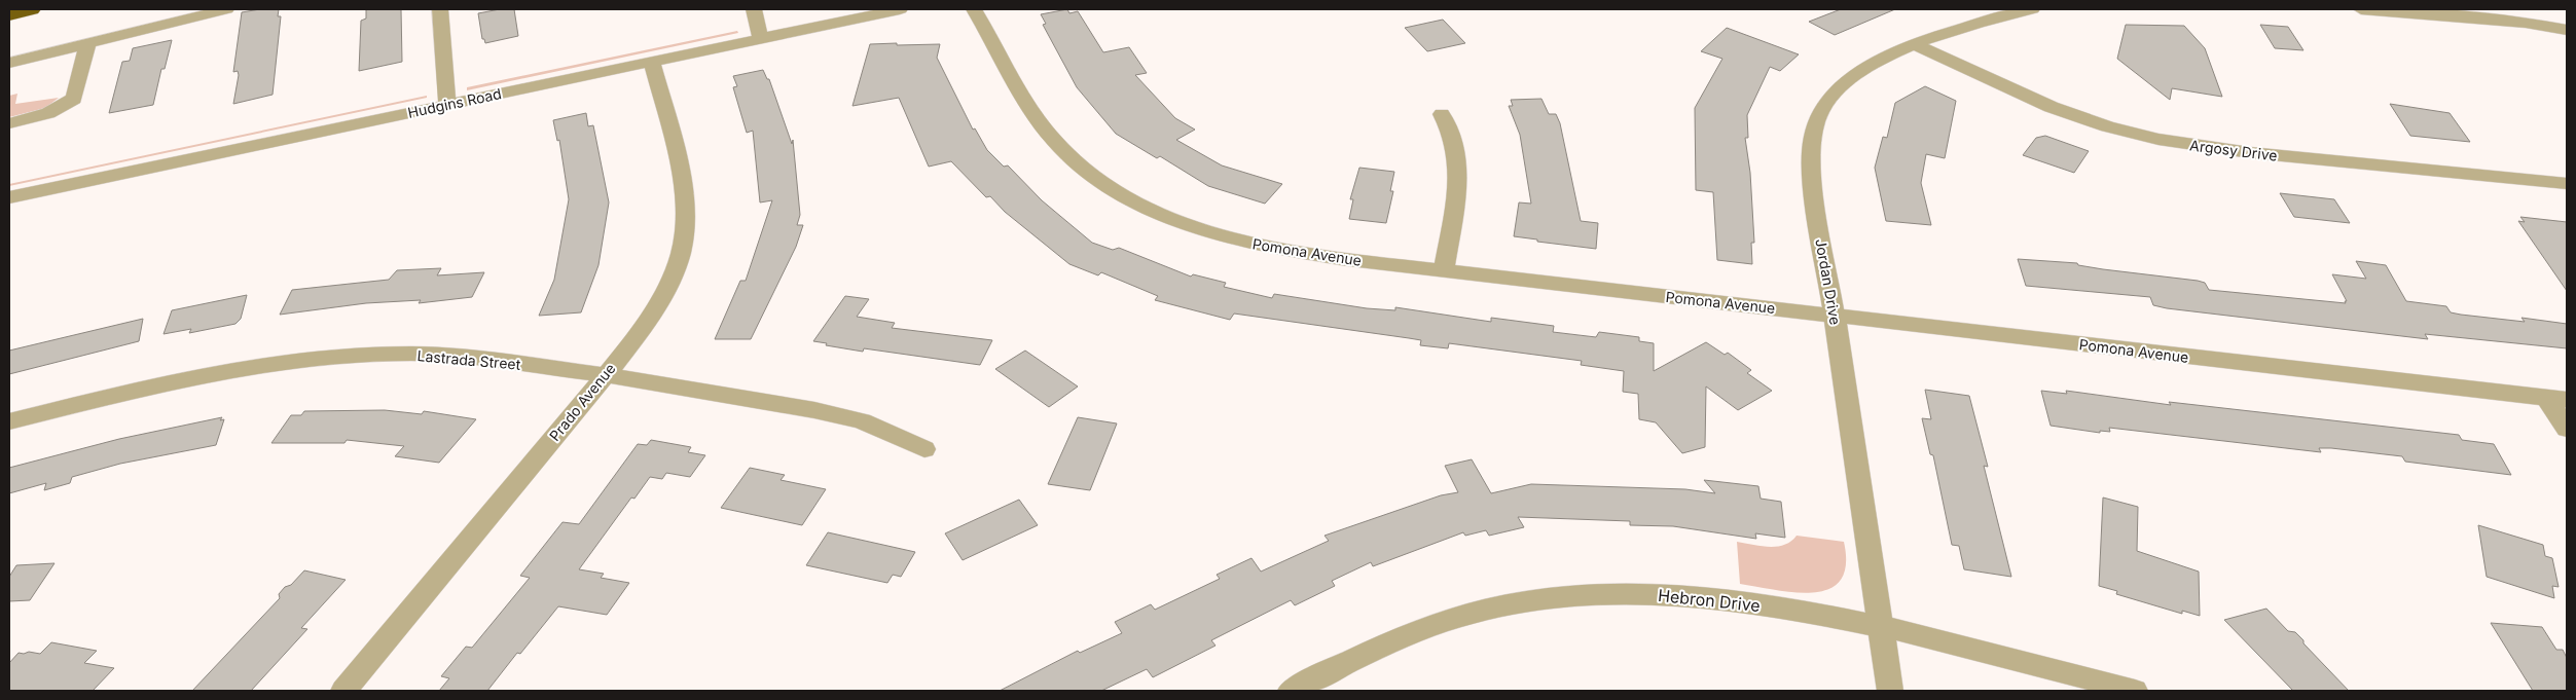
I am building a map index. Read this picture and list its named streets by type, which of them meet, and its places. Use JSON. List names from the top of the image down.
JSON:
{
  "streets": {
    "street": [
      "Hudgins Road",
      "Argosy Drive",
      "Pomona Avenue",
      "Jordan Drive",
      "Lastrada Street",
      "Prado Avenue",
      "Hebron Drive"
    ]
  },
  "crossings": [
    ["Hudgins Road", "Prado Avenue"],
    ["Argosy Drive", "Jordan Drive"],
    ["Pomona Avenue", "Jordan Drive"],
    ["Jordan Drive", "Hebron Drive"],
    ["Lastrada Street", "Prado Avenue"]
  ]
}
